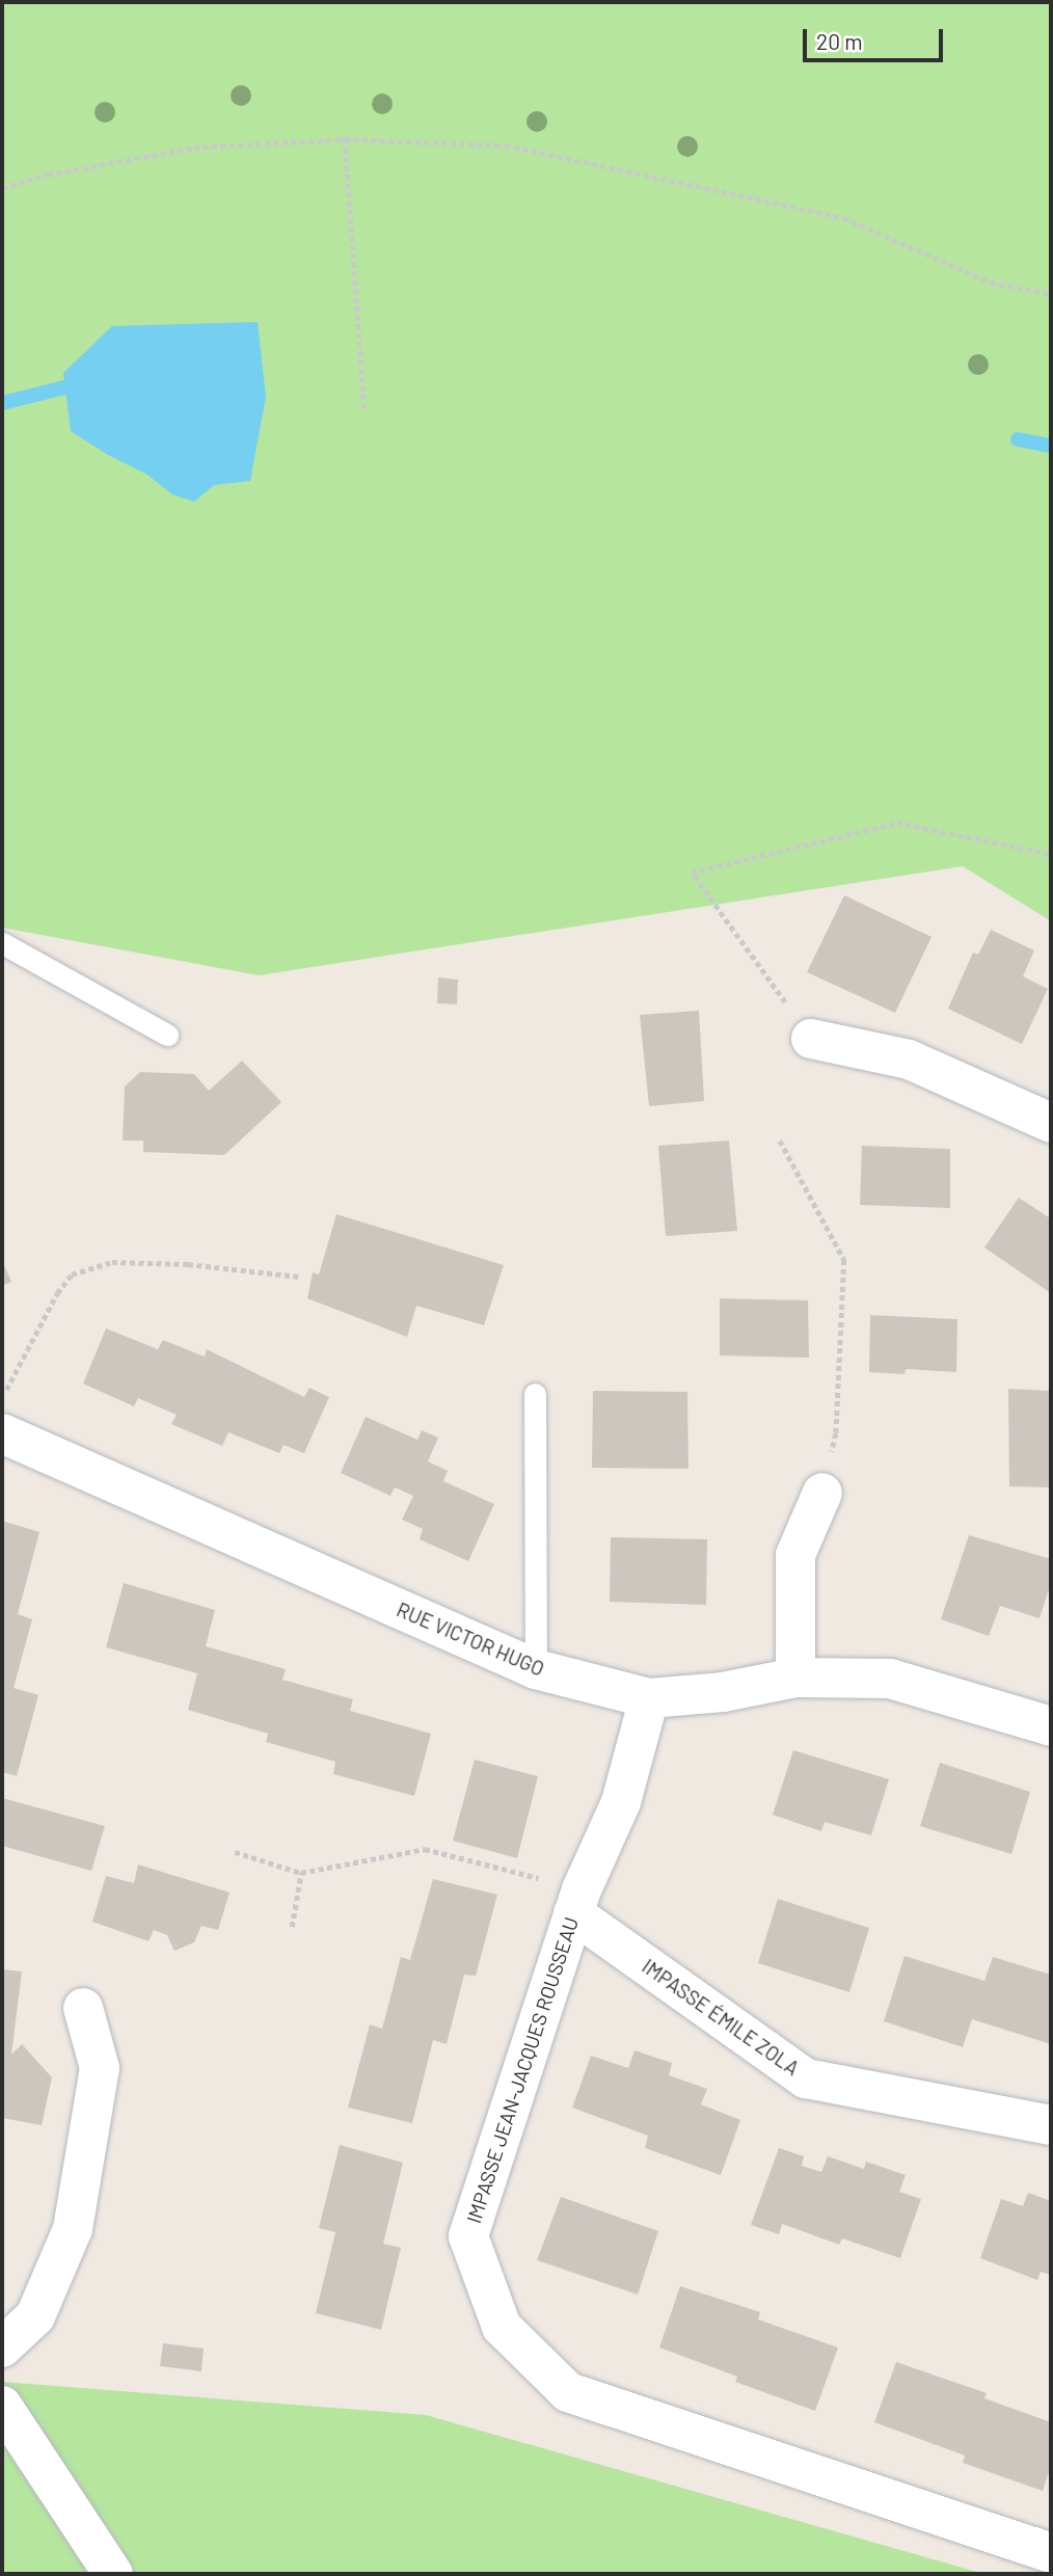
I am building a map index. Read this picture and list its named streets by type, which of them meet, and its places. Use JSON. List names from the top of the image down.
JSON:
{
  "streets": {
    "street": ["RUE VICTOR HUGO", "IMPASSE ÉMILE ZOLA", "IMPASSE JEAN-JACQUES ROUSSEAU"]
  },
  "crossings": [
    ["RUE VICTOR HUGO", "IMPASSE JEAN-JACQUES ROUSSEAU"],
    ["IMPASSE ÉMILE ZOLA", "IMPASSE JEAN-JACQUES ROUSSEAU"]
  ],
  "scale_bar": "20 m"
}
